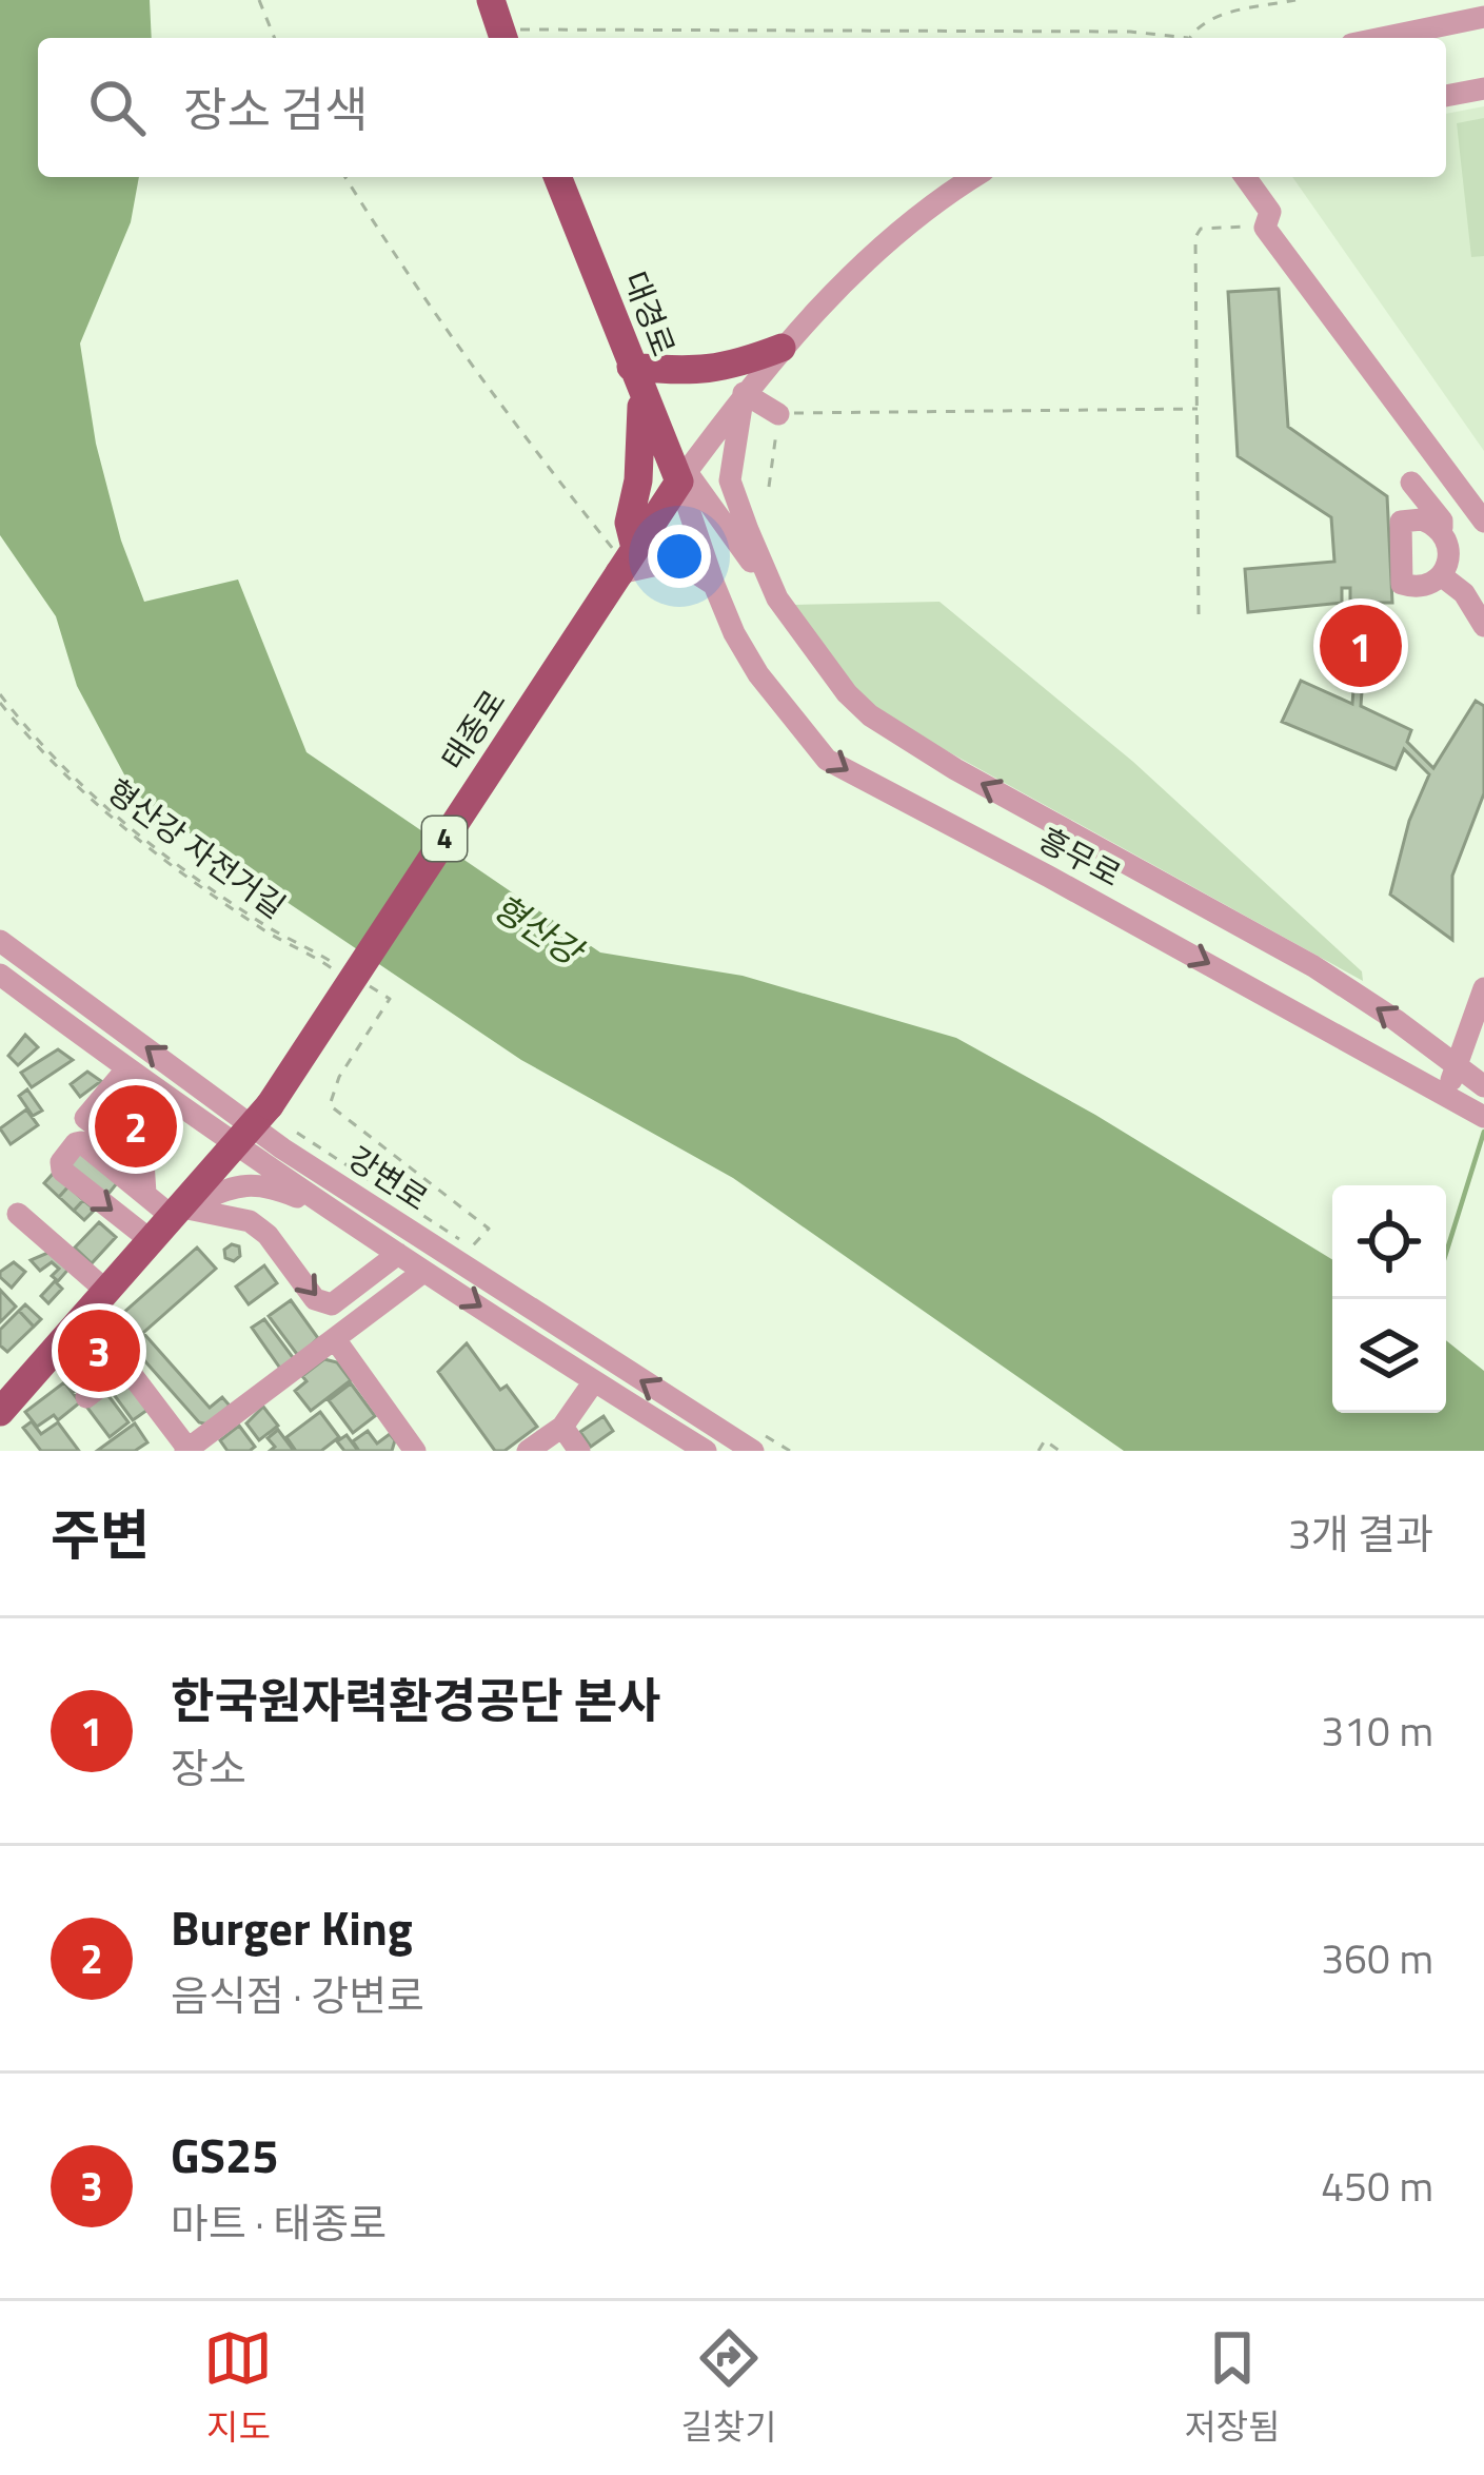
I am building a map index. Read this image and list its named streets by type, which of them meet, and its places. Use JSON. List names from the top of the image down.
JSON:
{
  "streets": {
    "main road": ["대경로", "태종로", "4"],
    "street": ["흥무로", "강변로"],
    "path": ["형산강 자전거길"]
  },
  "crossings": [
    ["대경로", "태종로"],
    ["대경로", "흥무로"],
    ["태종로", "흥무로"],
    ["태종로", "강변로"]
  ],
  "water": ["형산강"],
  "page": {
    "search": "장소 검색",
    "pins": ["1", "2", "3"],
    "heading": ["주변", "3개 결과"],
    "list": [
      {
        "mark": "1",
        "name": "한국원자력환경공단 본사",
        "note": "장소",
        "value": "310 m"
      },
      {
        "mark": "2",
        "name": "Burger King",
        "note": "음식점 · 강변로",
        "value": "360 m"
      },
      {
        "mark": "3",
        "name": "GS25",
        "note": "마트 · 태종로",
        "value": "450 m"
      }
    ],
    "nav": ["지도", "길찾기", "저장됨"]
  }
}
